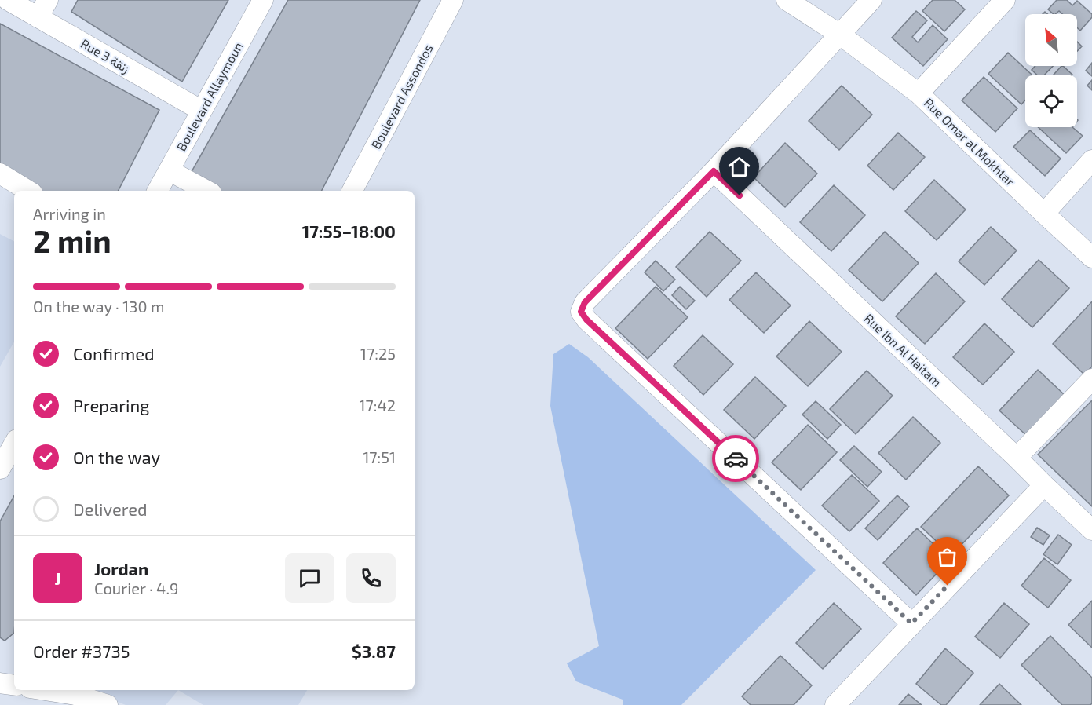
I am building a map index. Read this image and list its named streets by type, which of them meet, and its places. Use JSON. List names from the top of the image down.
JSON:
{
  "streets": {
    "street": [
      "Rue 3 زنقة",
      "Boulevard Allaymoun",
      "Boulevard Assondos",
      "Rue Omar al Mokhtar",
      "Rue Ibn Al Haitam"
    ]
  },
  "crossings": [
    ["Rue 3 زنقة", "Boulevard Allaymoun"]
  ],
  "north": "top left",
  "page": {
    "heading": ["2 min", "Arriving in", "17:55–18:00"],
    "panel": [
      "Jordan",
      "Courier · 4.9",
      "Order #3735",
      "$3.87"
    ],
    "bar": "On the way · 130 m",
    "list": [
      ["Confirmed", "17:25"],
      ["Preparing", "17:42"],
      ["On the way", "17:51"],
      "Delivered"
    ],
    "round": "J"
  }
}
